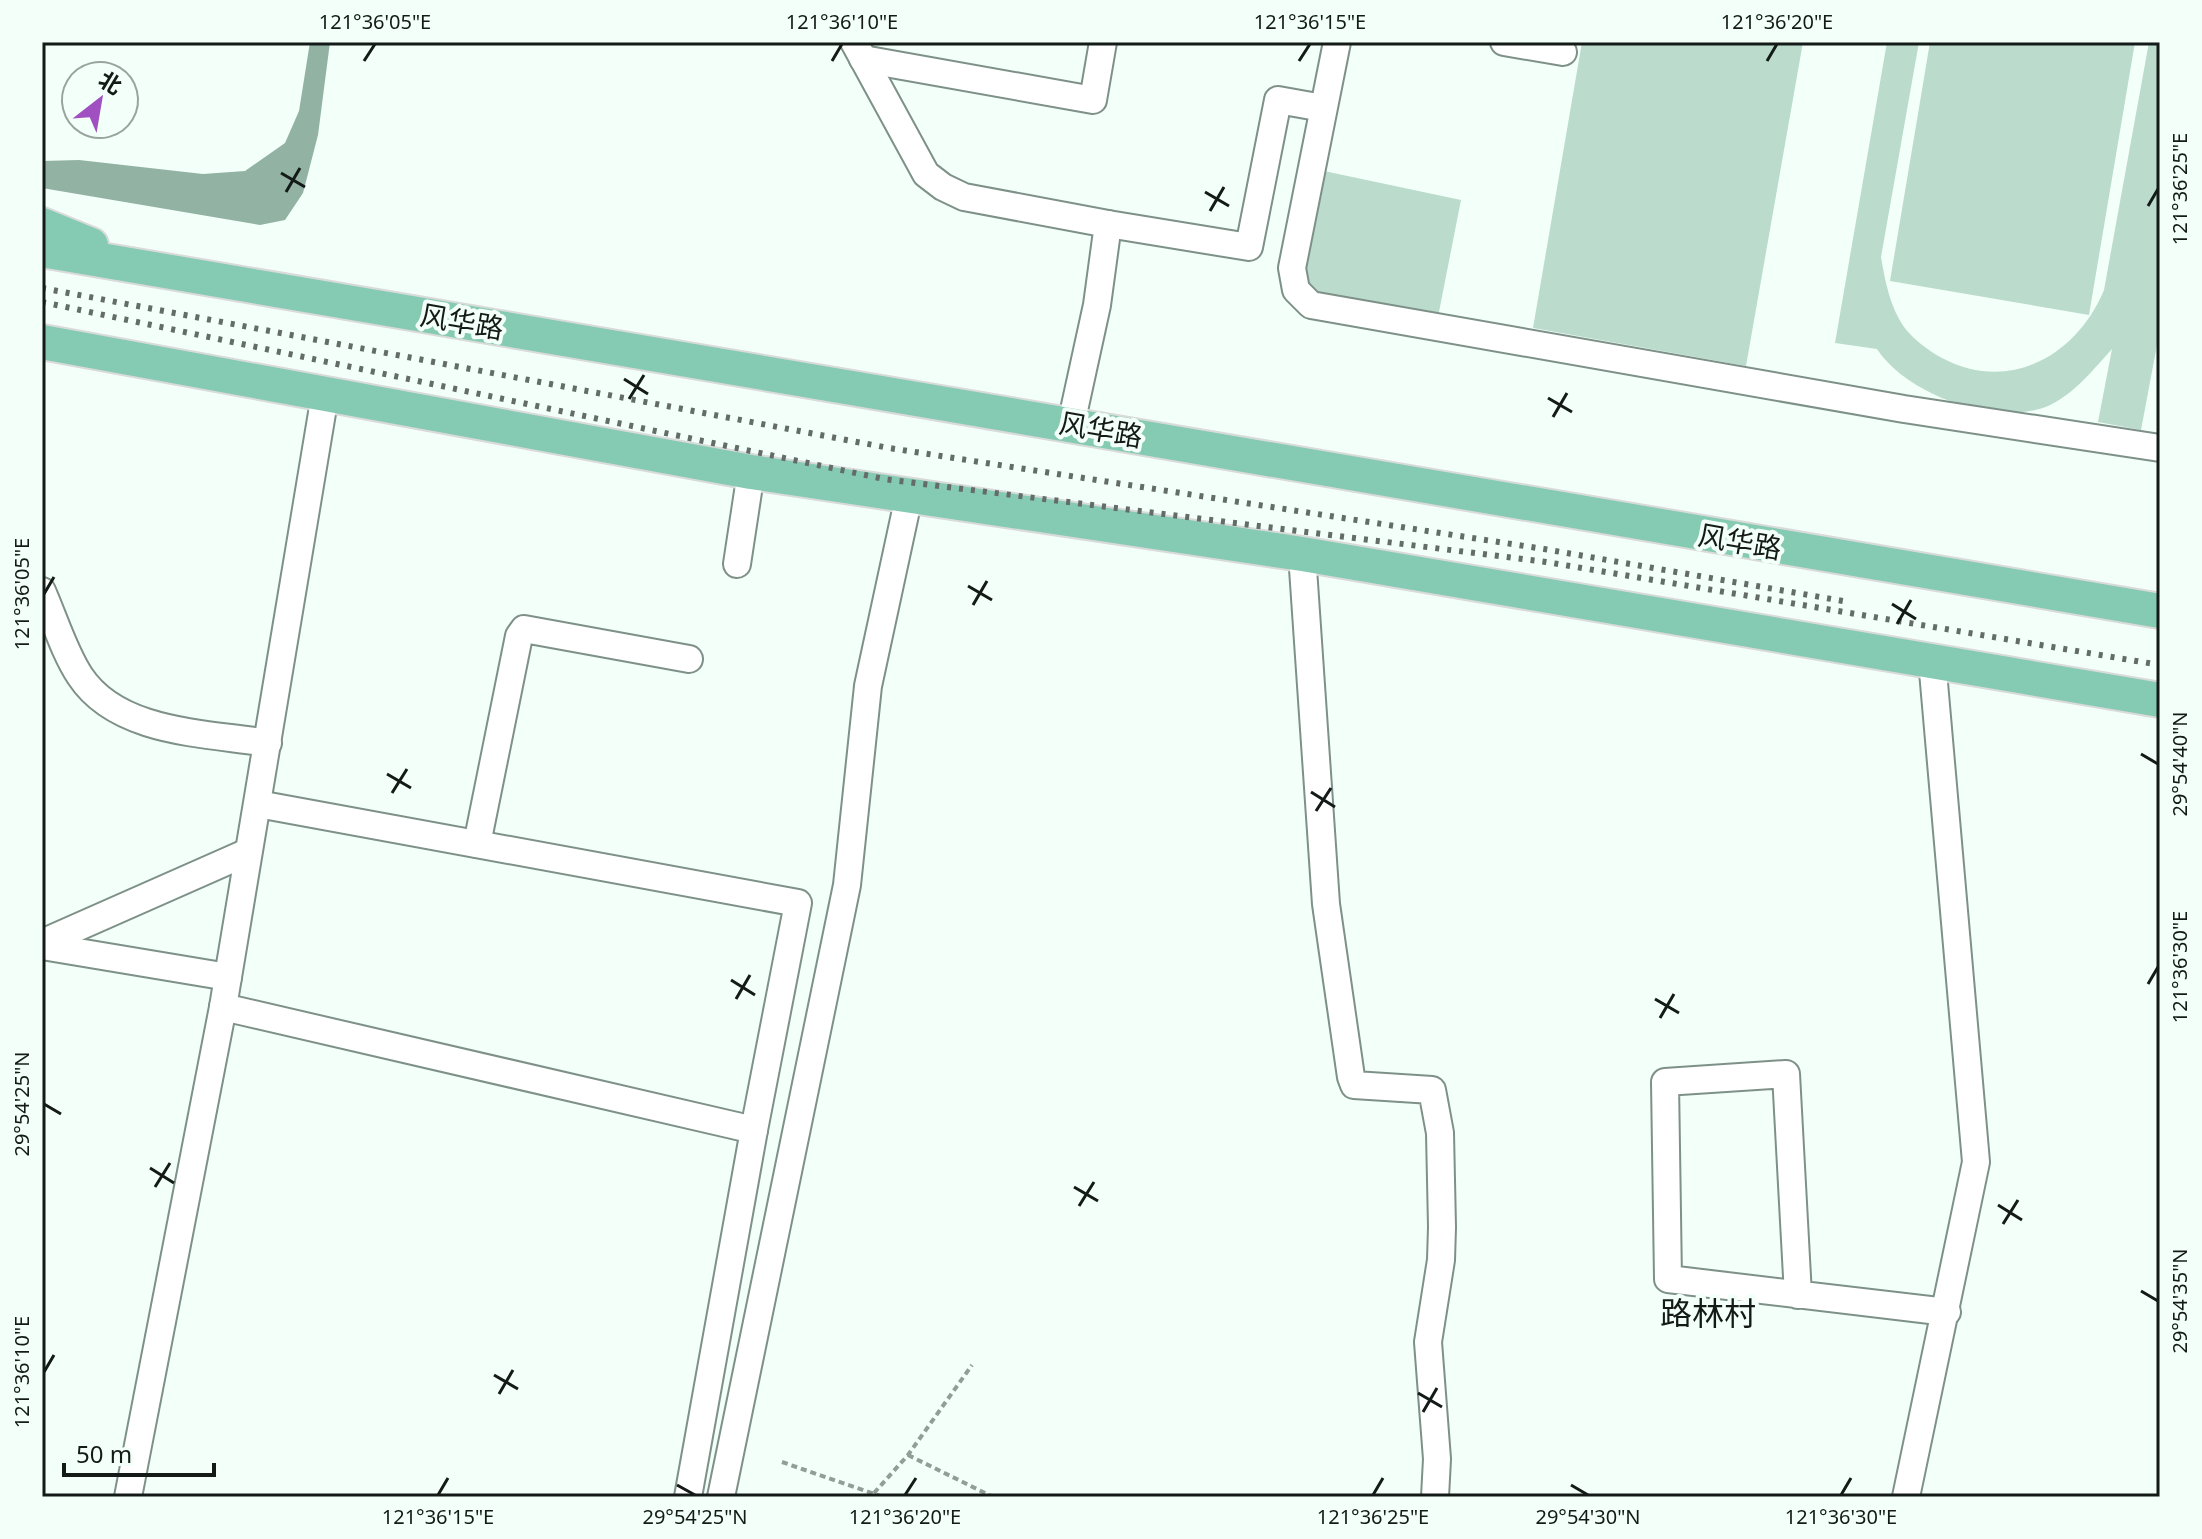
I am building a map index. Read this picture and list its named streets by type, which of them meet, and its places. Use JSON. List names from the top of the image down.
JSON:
{
  "streets": {
    "main road": ["风华路"]
  },
  "districts": ["路林村"],
  "scale_bar": "50 m",
  "north": "top right",
  "coordinates": [
    "121°36'05\"E",
    "121°36'10\"E",
    "121°36'15\"E",
    "121°36'20\"E",
    "121°36'25\"E",
    "29°54'40\"N",
    "121°36'30\"E",
    "29°54'25\"N",
    "29°54'35\"N",
    "29°54'30\"N"
  ]
}
